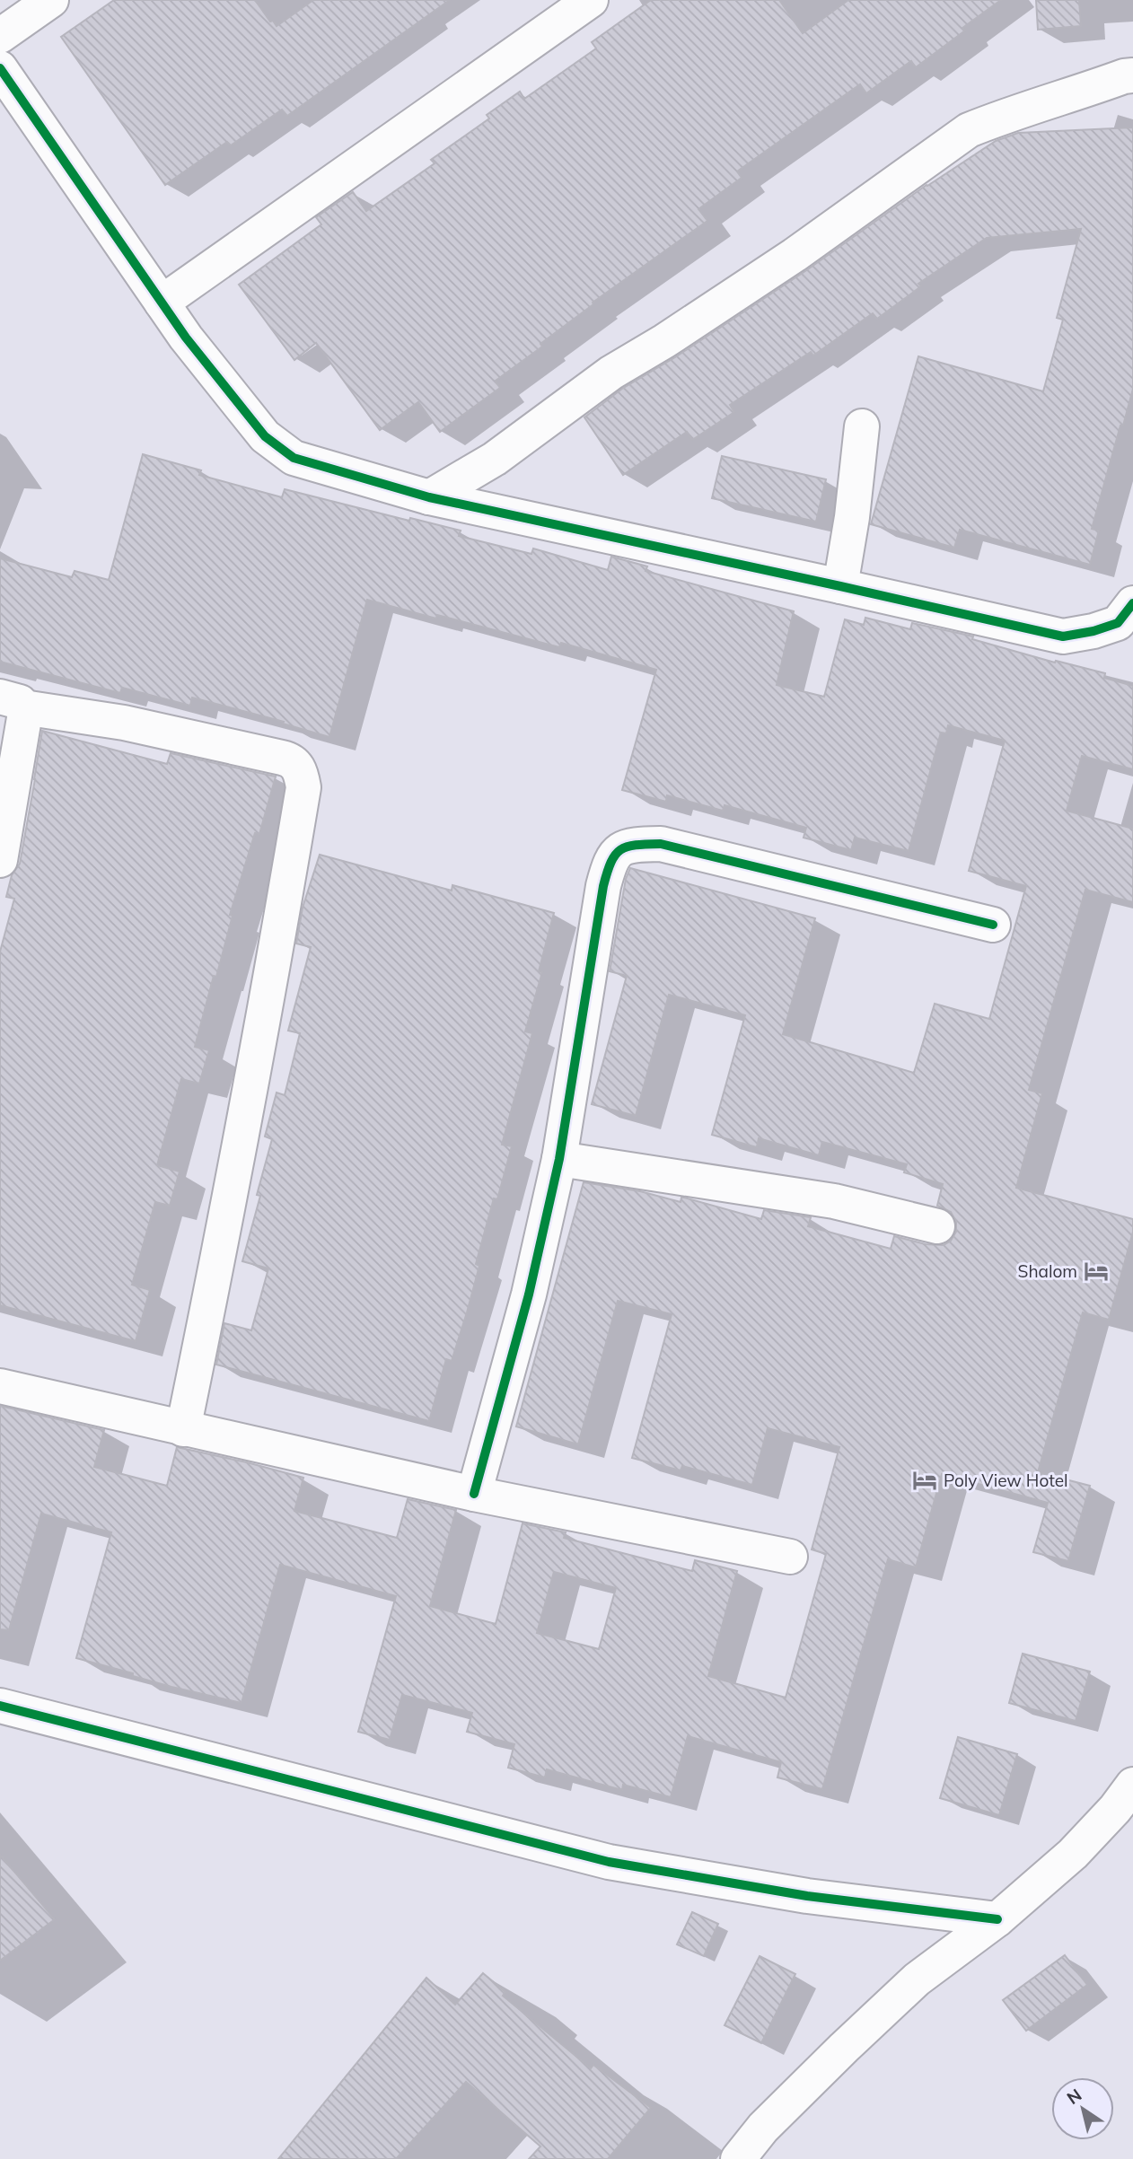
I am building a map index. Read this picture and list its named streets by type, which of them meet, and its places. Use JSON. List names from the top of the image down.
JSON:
{
  "places": {
    "hotel": ["Shalom", "Poly View Hotel"]
  },
  "north": "top left"
}
